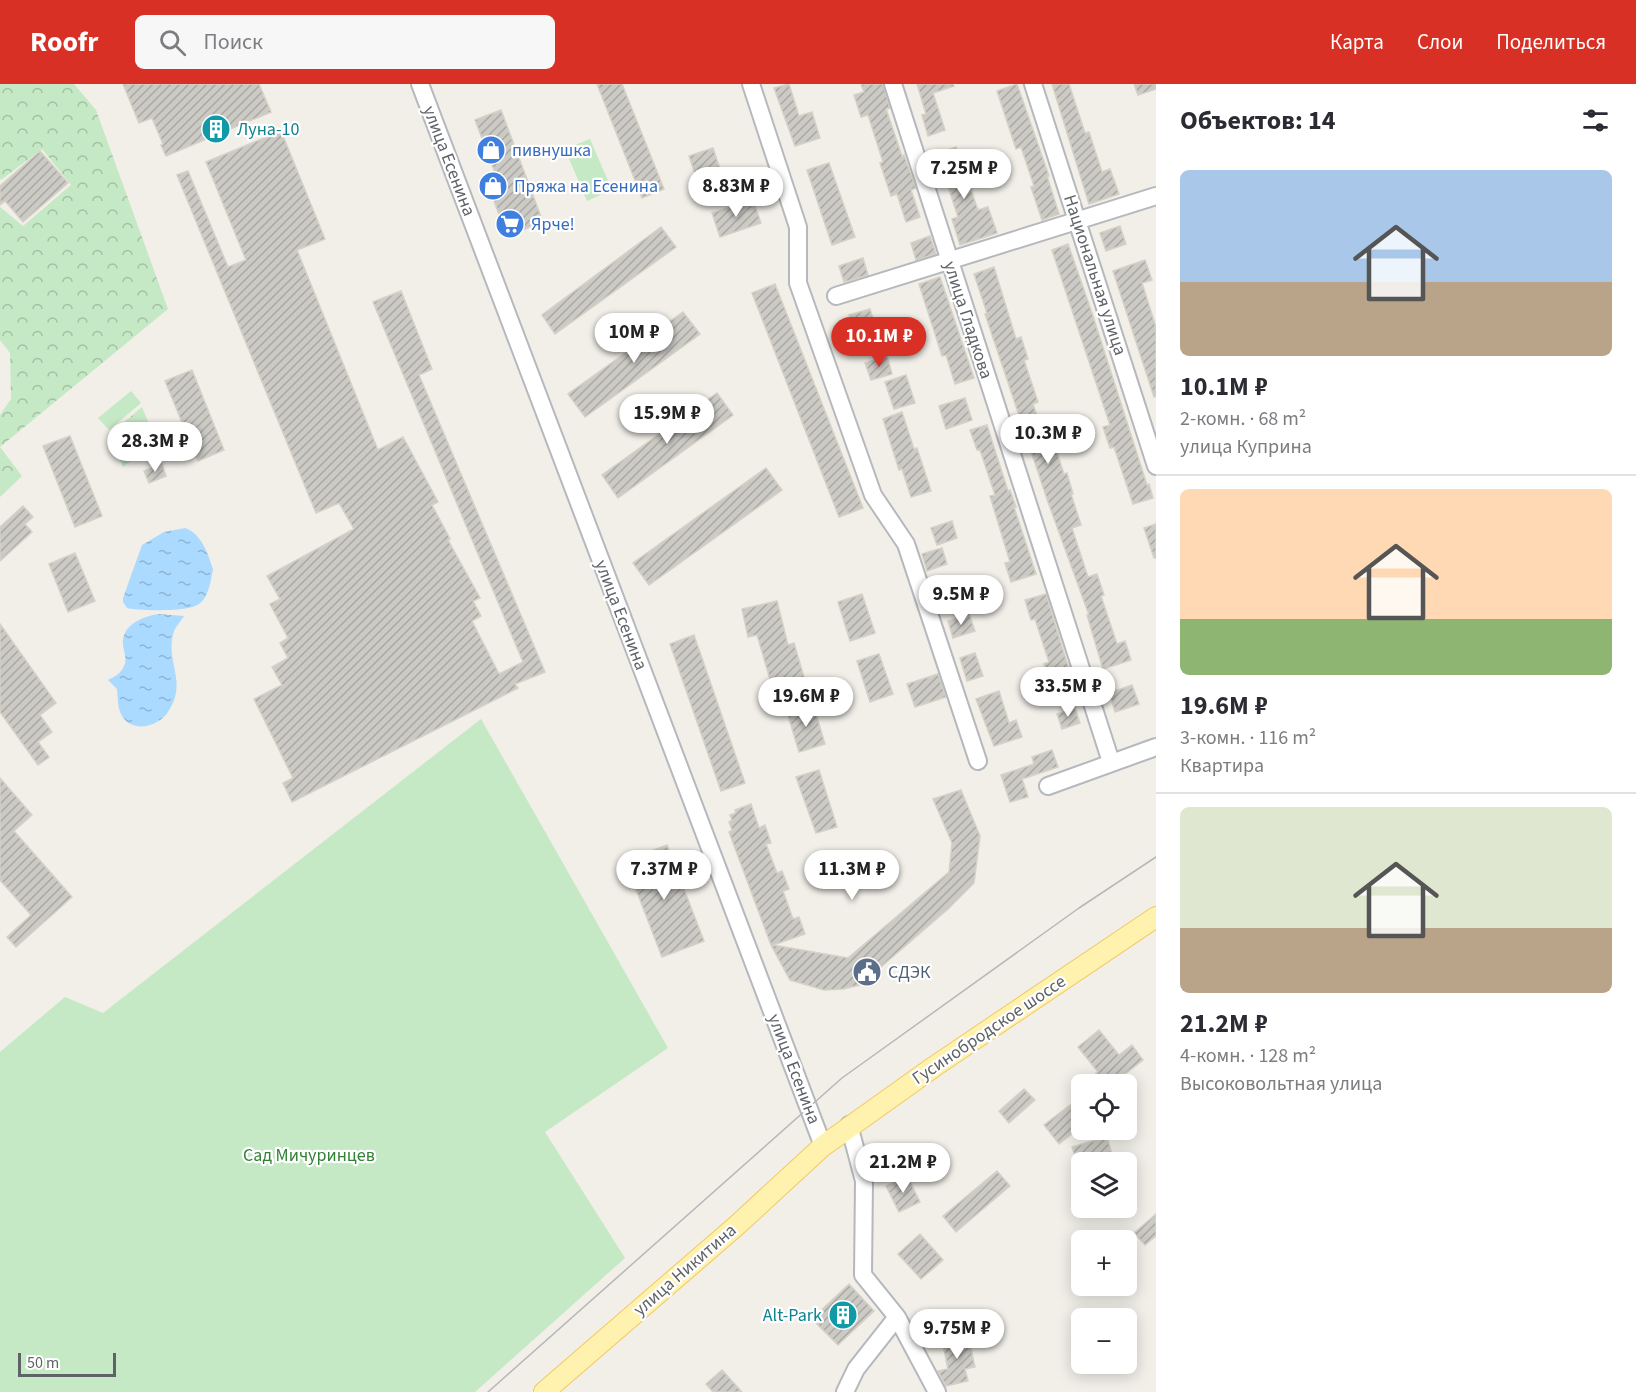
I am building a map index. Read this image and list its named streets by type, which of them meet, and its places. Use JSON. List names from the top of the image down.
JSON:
{
  "streets": {
    "main road": ["Гусинобродское шоссе", "улица Никитина"],
    "street": ["улица Есенина", "Национальная улица", "улица Гладкова"]
  },
  "crossings": [
    ["улица Есенина", "Гусинобродское шоссе"],
    ["улица Есенина", "улица Никитина"],
    ["Гусинобродское шоссе", "улица Никитина"]
  ],
  "parks": ["Сад Мичуринцев"],
  "places": {
    "building": ["Луна-10", "Alt-Park"],
    "shop": ["пивнушка", "Пряжа на Есенина"],
    "supermarket": ["Ярче!"],
    "public building": ["СДЭК"]
  },
  "scale_bar": "50 m",
  "page": {
    "header": "Roofr",
    "search": "Поиск",
    "nav": ["Карта", "Слои", "Поделиться"],
    "heading": "Объектов: 14",
    "price": [
      "7.25M ₽",
      "8.83M ₽",
      "10M ₽",
      "10.1M ₽",
      "15.9M ₽",
      "10.3M ₽",
      "28.3M ₽",
      "9.5M ₽",
      "33.5M ₽",
      "19.6M ₽",
      "7.37M ₽",
      "11.3M ₽",
      "21.2M ₽",
      "9.75M ₽"
    ],
    "list": [
      {
        "name": "10.1M ₽",
        "note": "2-комн. · 68 m² · улица Куприна"
      },
      {
        "name": "19.6M ₽",
        "note": "3-комн. · 116 m² · Квартира"
      },
      {
        "name": "21.2M ₽",
        "note": "4-комн. · 128 m² · Высоковольтная улица"
      }
    ],
    "map_buttons": ["+", "−"],
    "scale": "50 m"
  }
}
